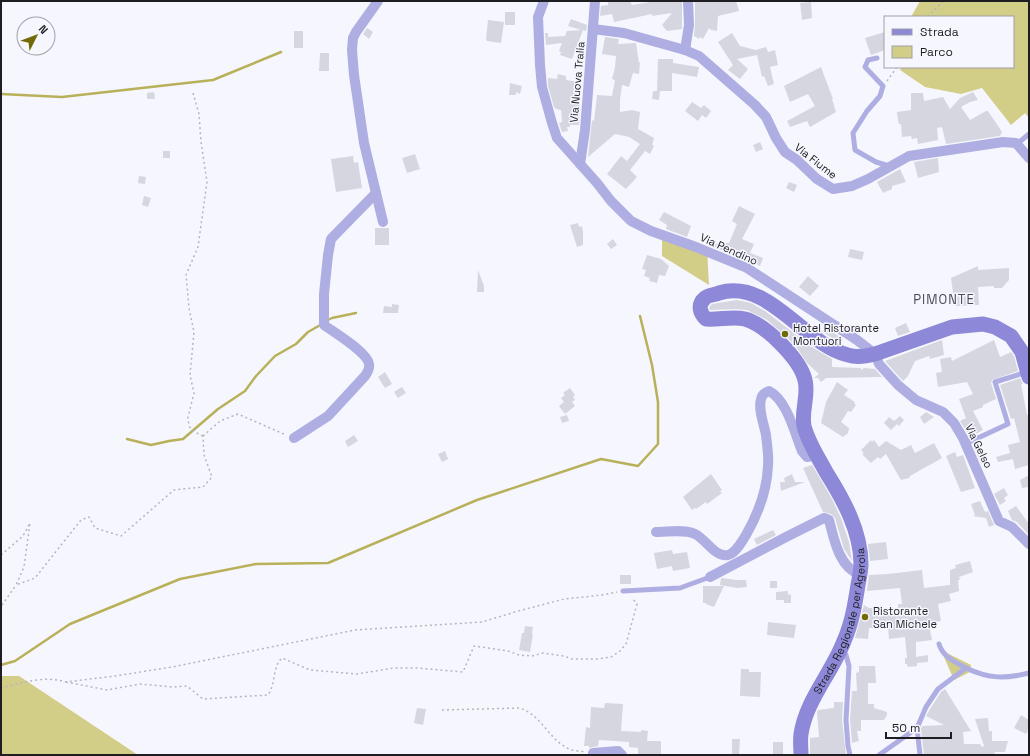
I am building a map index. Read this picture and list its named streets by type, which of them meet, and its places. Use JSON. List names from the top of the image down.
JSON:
{
  "streets": {
    "main road": ["Strada Regionale per Agerola"],
    "street": [
      "Via Nuova Tralia",
      "Via Fiume",
      "Via Pendino",
      "Via Gelso"
    ]
  },
  "crossings": [
    ["Via Nuova Tralia", "Via Fiume"],
    ["Via Nuova Tralia", "Via Pendino"],
    ["Via Pendino", "Via Gelso"],
    ["Via Pendino", "Strada Regionale per Agerola"],
    ["Via Gelso", "Strada Regionale per Agerola"]
  ],
  "districts": ["PIMONTE"],
  "places": ["Hotel Ristorante Montuori", "Ristorante San Michele"],
  "legend": ["Strada", "Parco"],
  "scale_bar": "50 m",
  "north": "top right"
}
